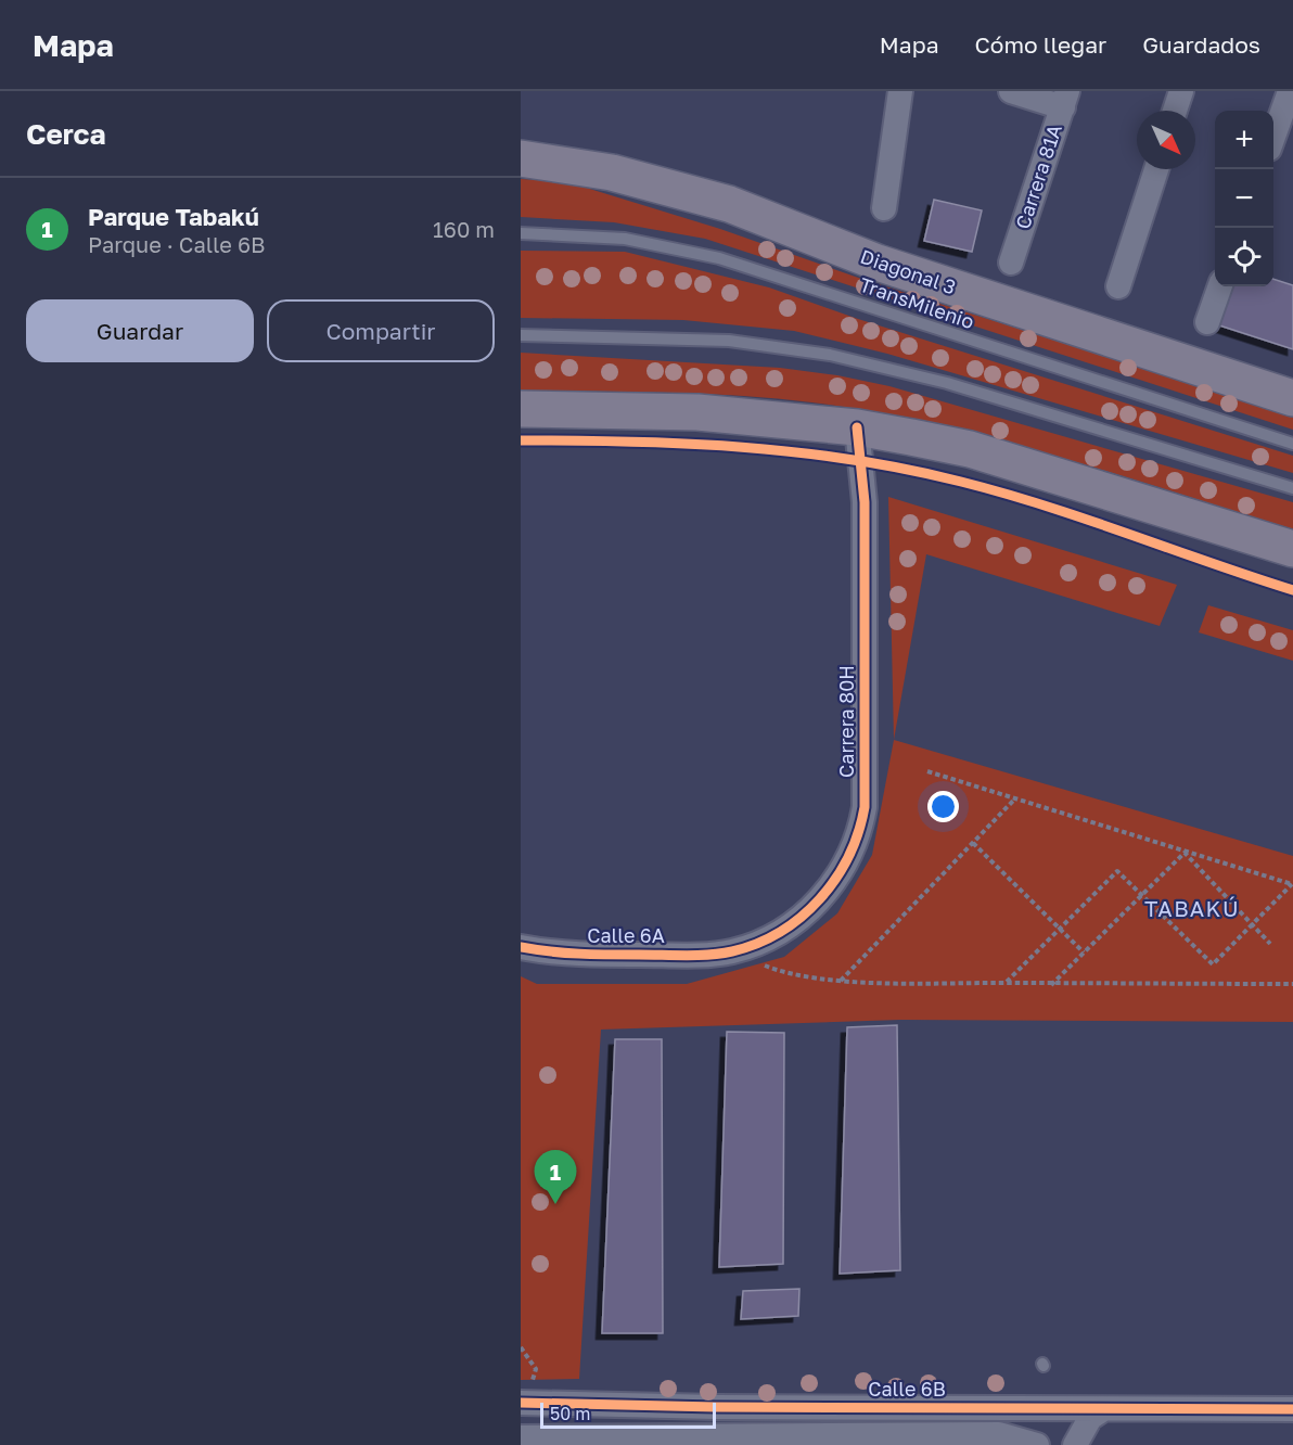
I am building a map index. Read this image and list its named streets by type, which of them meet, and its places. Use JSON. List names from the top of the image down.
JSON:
{
  "streets": {
    "highway": ["Diagonal 3"],
    "street": [
      "Carrera 81A",
      "Carrera 80H",
      "Calle 6A",
      "Calle 6B"
    ],
    "lane": ["TransMilenio"]
  },
  "crossings": [
    ["Carrera 80H", "Calle 6A"]
  ],
  "districts": ["TABAKÚ"],
  "scale_bar": "50 m",
  "north": "bottom right",
  "page": {
    "header": "Mapa",
    "nav": ["Mapa", "Cómo llegar", "Guardados"],
    "heading": "Cerca",
    "map_buttons": ["+", "−"],
    "list": [
      {
        "mark": "1",
        "name": "Parque Tabakú",
        "note": "Parque · Calle 6B",
        "value": "160 m"
      }
    ],
    "buttons": ["Guardar", "Compartir"],
    "pins": "1",
    "scale": "50 m"
  }
}
